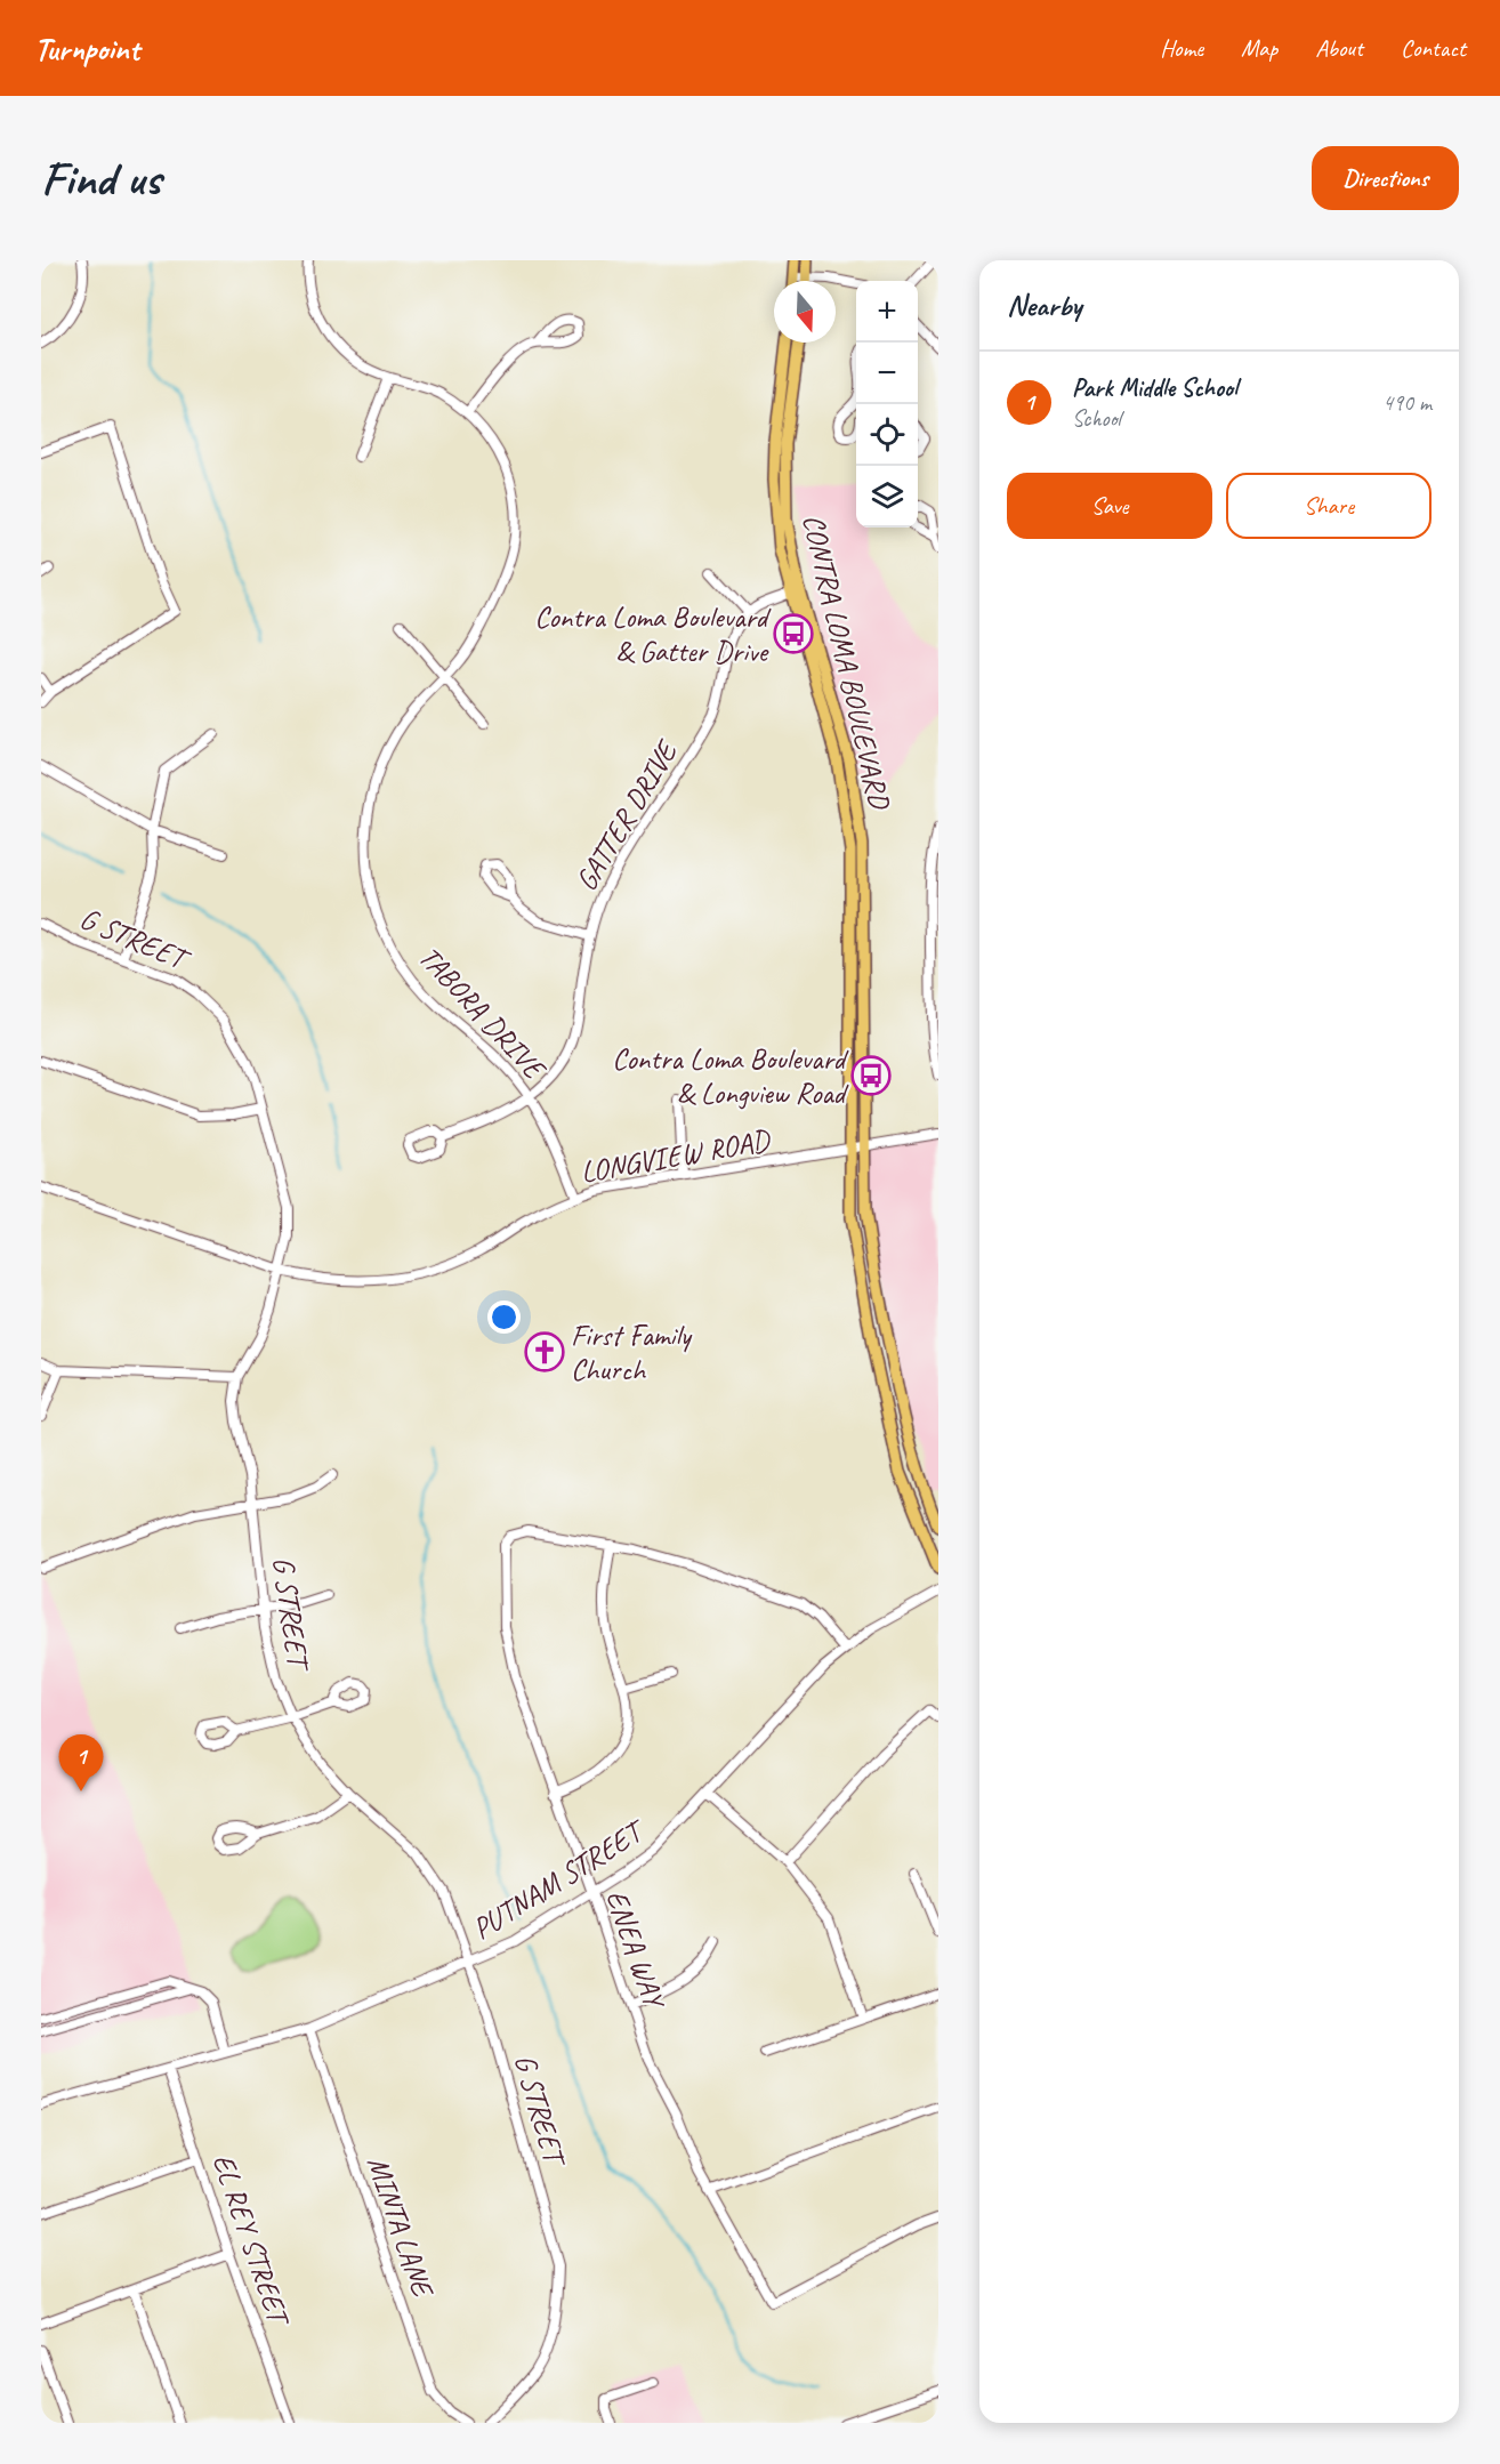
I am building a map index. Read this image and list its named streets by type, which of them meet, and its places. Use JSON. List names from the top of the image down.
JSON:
{
  "streets": {
    "main road": ["CONTRA LOMA BOULEVARD"],
    "street": [
      "GATTER DRIVE",
      "G STREET",
      "TABORA DRIVE",
      "LONGVIEW ROAD",
      "PUTNAM STREET",
      "ENEA WAY",
      "MINTA LANE",
      "EL REY STREET"
    ]
  },
  "crossings": [
    ["CONTRA LOMA BOULEVARD", "GATTER DRIVE"],
    ["CONTRA LOMA BOULEVARD", "LONGVIEW ROAD"],
    ["GATTER DRIVE", "TABORA DRIVE"],
    ["G STREET", "LONGVIEW ROAD"],
    ["G STREET", "PUTNAM STREET"],
    ["TABORA DRIVE", "LONGVIEW ROAD"],
    ["PUTNAM STREET", "ENEA WAY"],
    ["PUTNAM STREET", "MINTA LANE"],
    ["PUTNAM STREET", "EL REY STREET"]
  ],
  "places": {
    "bus stop": ["Contra Loma Boulevard & Gatter Drive", "Contra Loma Boulevard & Longview Road"],
    "church": ["First Family Church"]
  },
  "north": "bottom",
  "page": {
    "header": "Turnpoint",
    "nav": [
      "Home",
      "Map",
      "About",
      "Contact"
    ],
    "buttons": [
      "Directions",
      ["Save", "Share"]
    ],
    "title": "Find us",
    "heading": "Nearby",
    "map_buttons": ["+", "−"],
    "list": [
      {
        "mark": "1",
        "name": "Park Middle School",
        "note": "School",
        "value": "490 m"
      }
    ],
    "pins": "1"
  }
}
